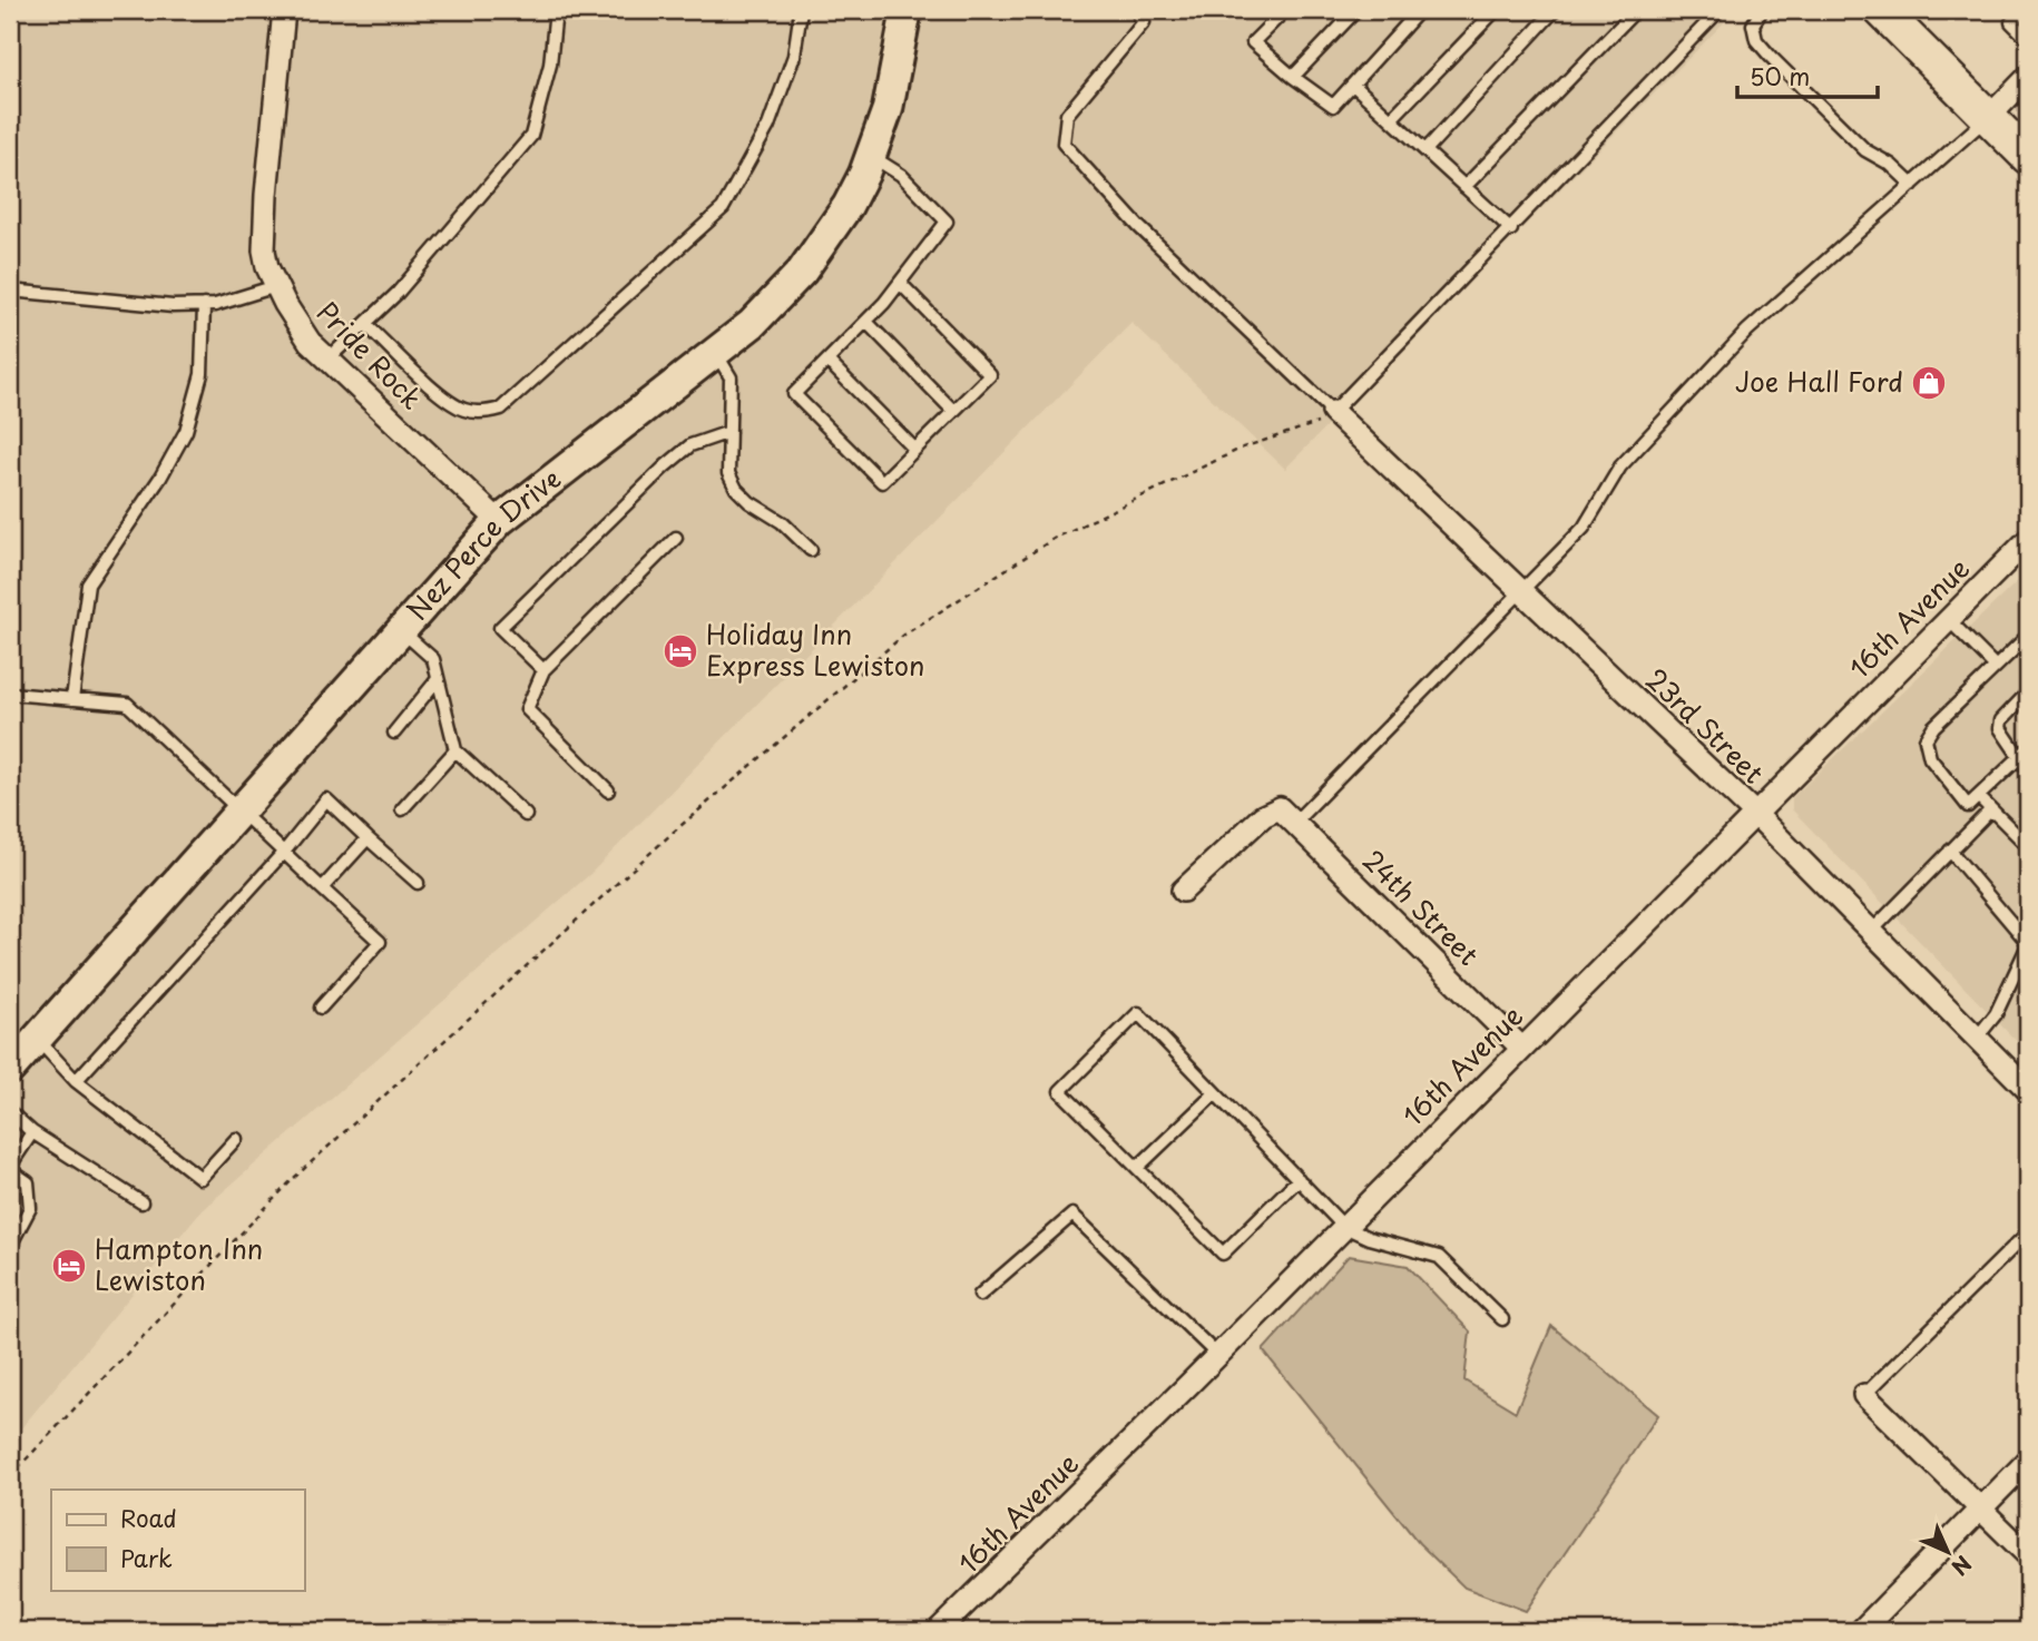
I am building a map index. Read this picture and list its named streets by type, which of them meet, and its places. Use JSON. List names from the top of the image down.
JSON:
{
  "streets": {
    "street": [
      "Pride Rock",
      "Nez Perce Drive",
      "16th Avenue",
      "23rd Street",
      "24th Street"
    ]
  },
  "crossings": [
    ["Pride Rock", "Nez Perce Drive"],
    ["16th Avenue", "23rd Street"],
    ["16th Avenue", "24th Street"]
  ],
  "places": {
    "shop": ["Joe Hall Ford"],
    "hotel": ["Holiday Inn Express Lewiston", "Hampton Inn Lewiston"]
  },
  "legend": ["Road", "Park"],
  "scale_bar": "50 m",
  "north": "bottom right"
}
